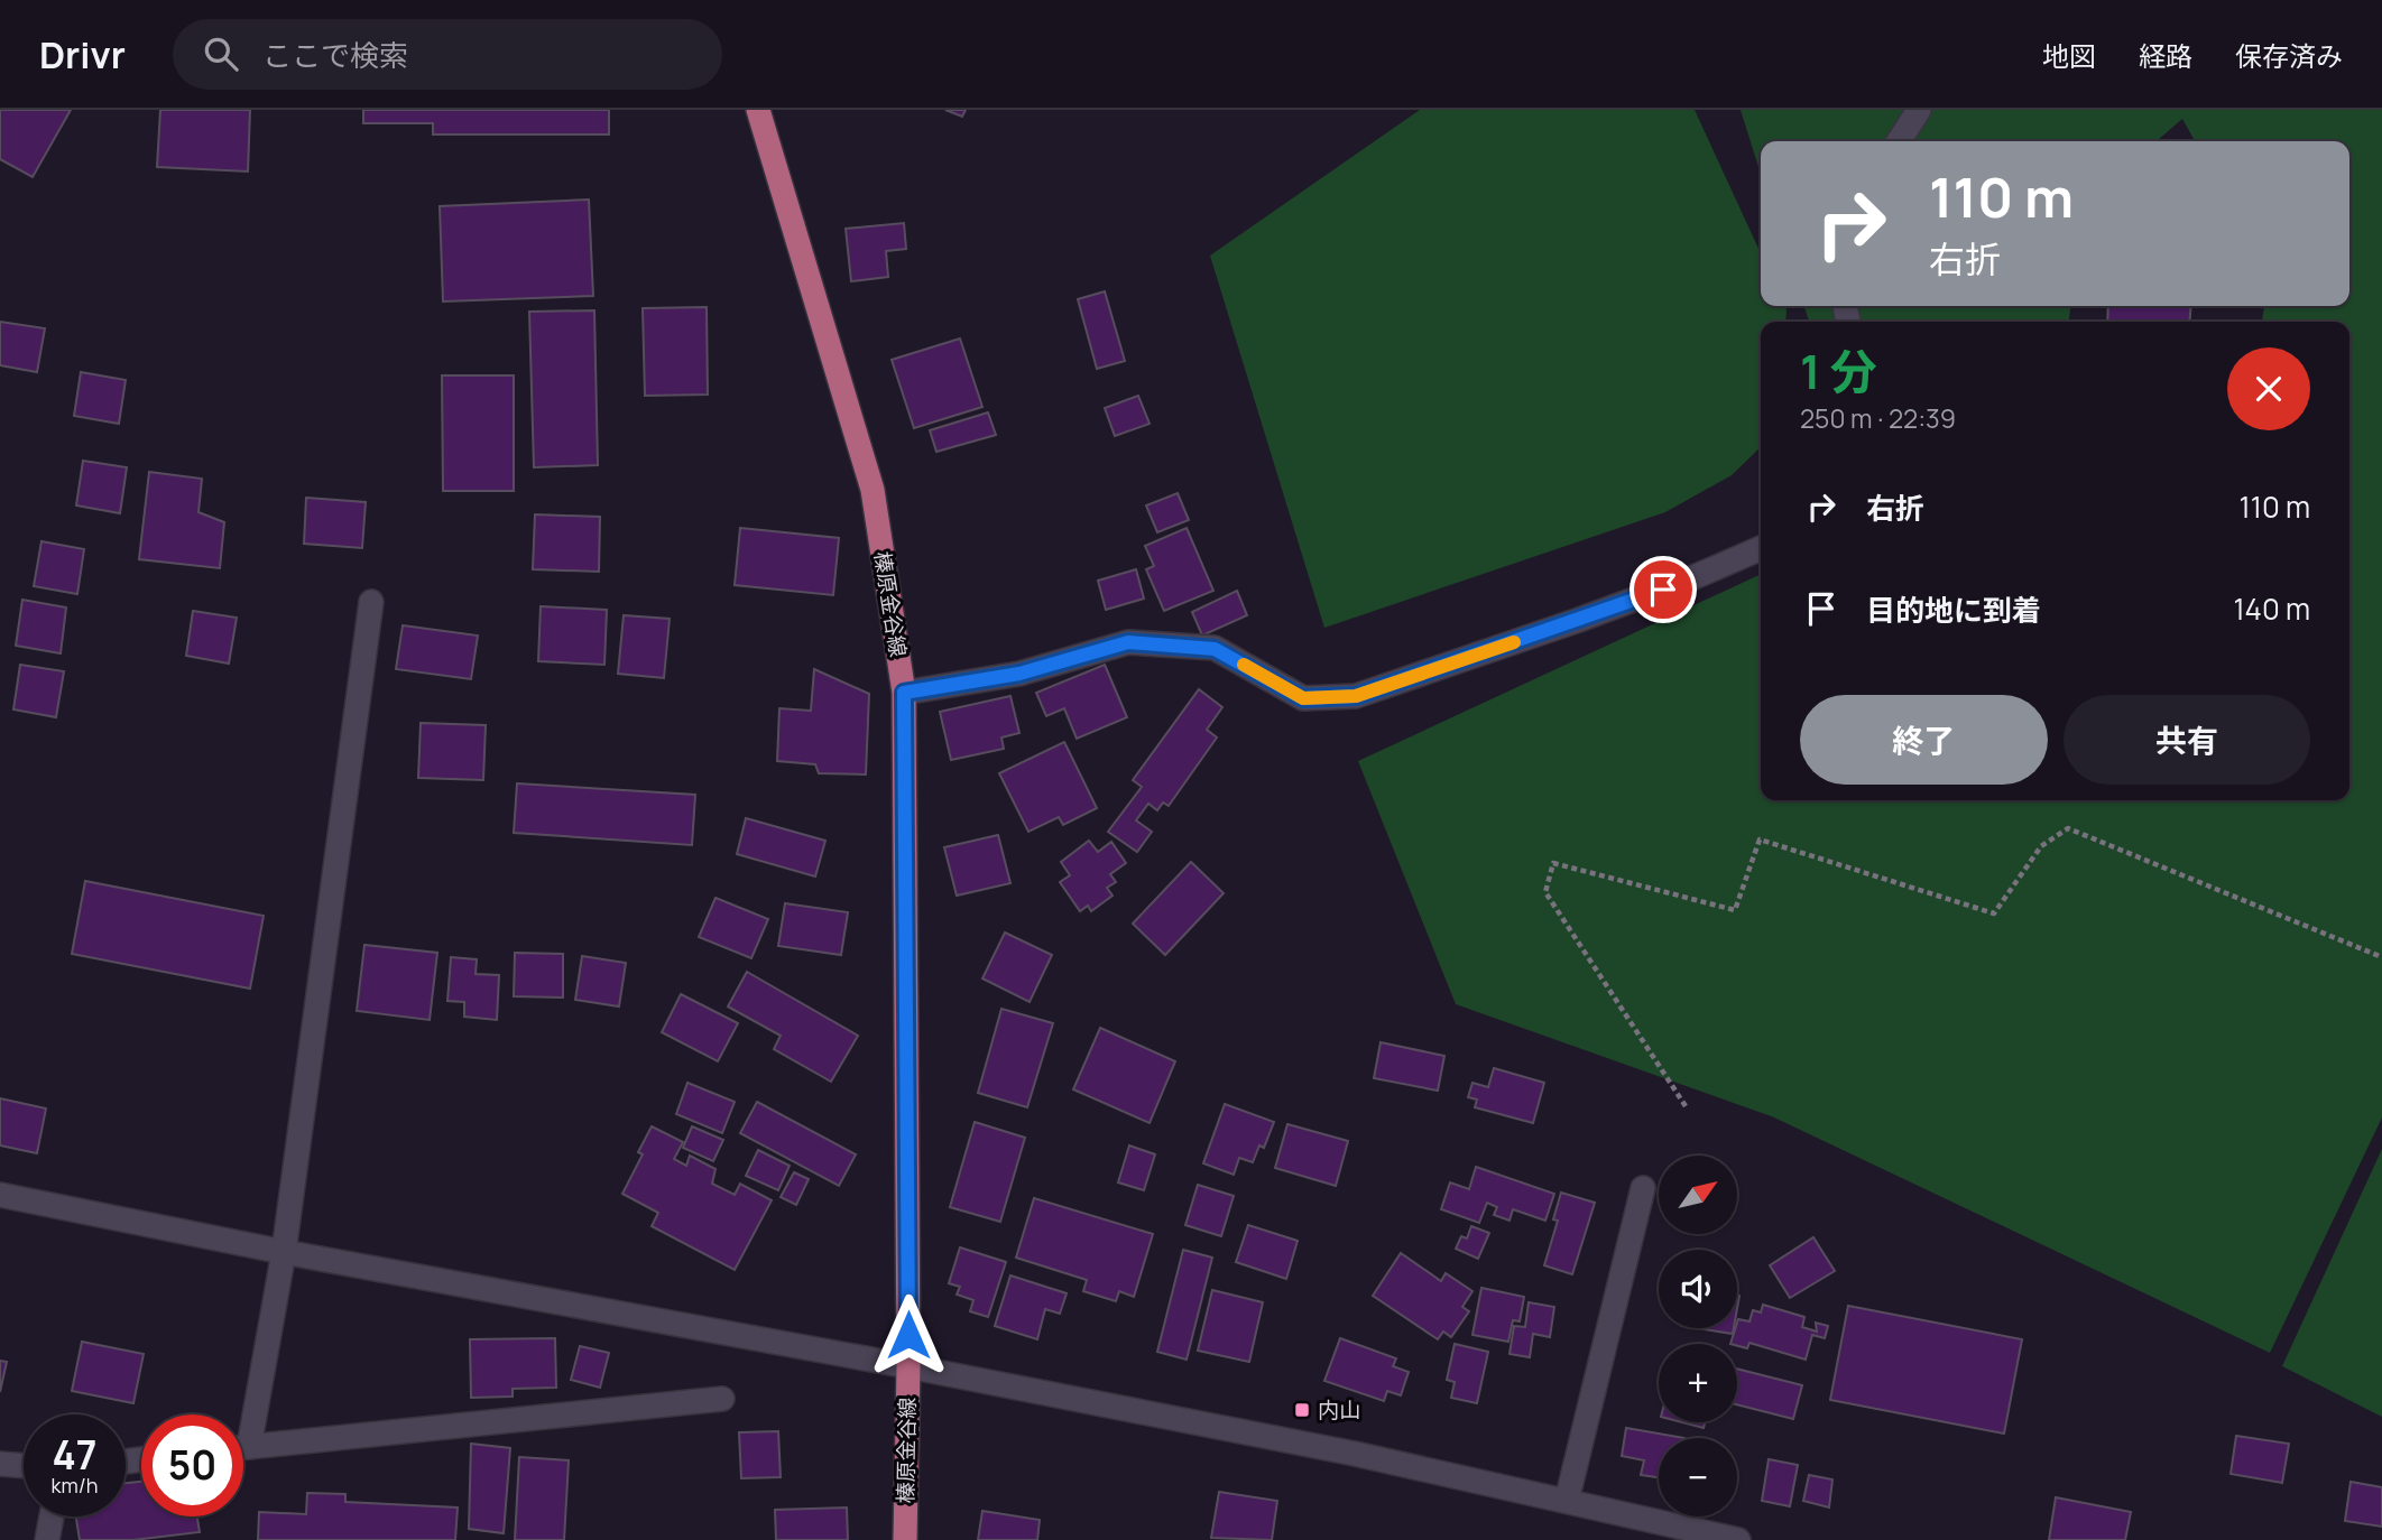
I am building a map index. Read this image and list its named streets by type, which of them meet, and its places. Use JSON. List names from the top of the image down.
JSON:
{
  "streets": {
    "main road": ["榛原金谷線"]
  },
  "places": {
    "transit": ["内山"]
  },
  "north": "top right",
  "page": {
    "header": "Drivr",
    "search": "ここで検索",
    "nav": ["地図", "経路", "保存済み"],
    "turn": ["110 m", "右折"],
    "heading": ["1 分", "250 m · 22:39"],
    "list": [
      {
        "name": "右折",
        "value": "110 m"
      },
      {
        "name": "目的地に到着",
        "value": "140 m"
      }
    ],
    "buttons": ["終了", "共有"],
    "map_buttons": ["+", "−"],
    "speed": "47 km/h",
    "limit": "50"
  }
}
